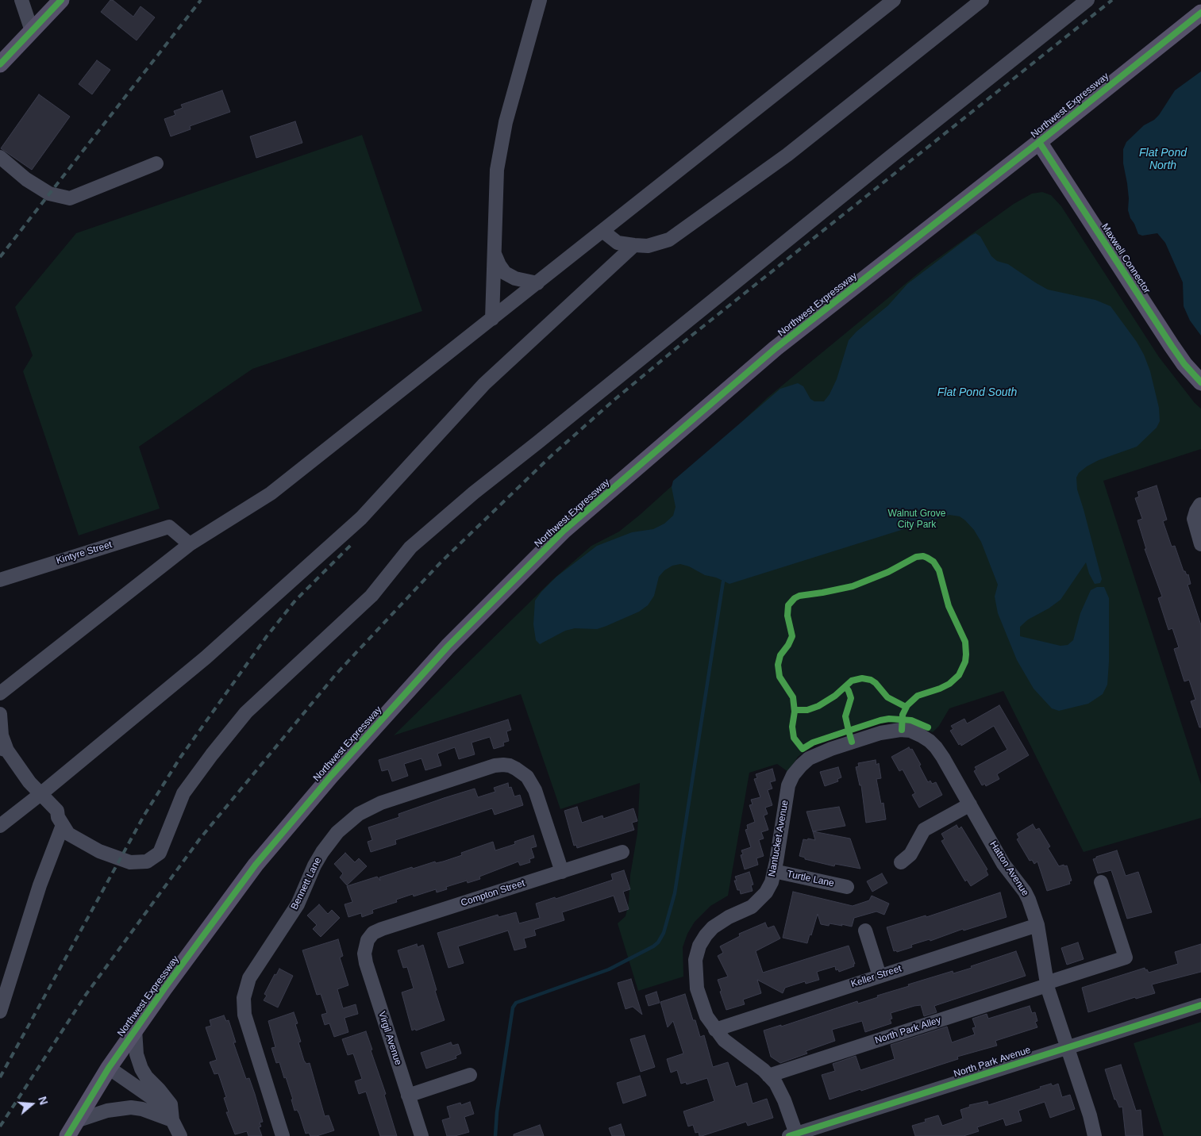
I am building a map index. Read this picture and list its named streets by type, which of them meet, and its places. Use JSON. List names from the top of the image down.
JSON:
{
  "streets": {
    "main road": ["Northwest Expressway", "Maxwell Connector"],
    "street": [
      "Kintyre Street",
      "Nantucket Avenue",
      "Hatton Avenue",
      "Turtle Lane",
      "Bennett Lane",
      "Compton Street",
      "Keller Street",
      "North Park Alley",
      "Virgil Avenue",
      "North Park Avenue"
    ]
  },
  "crossings": [
    ["Northwest Expressway", "Maxwell Connector"],
    ["Nantucket Avenue", "Hatton Avenue"],
    ["Nantucket Avenue", "Turtle Lane"],
    ["Nantucket Avenue", "Keller Street"],
    ["Nantucket Avenue", "North Park Alley"],
    ["Nantucket Avenue", "North Park Avenue"],
    ["Hatton Avenue", "Keller Street"],
    ["Hatton Avenue", "North Park Alley"],
    ["Hatton Avenue", "North Park Avenue"],
    ["Bennett Lane", "Compton Street"],
    ["Compton Street", "Virgil Avenue"]
  ],
  "water": ["Flat Pond North", "Flat Pond South"],
  "parks": ["Walnut Grove City Park"],
  "north": "right"
}
